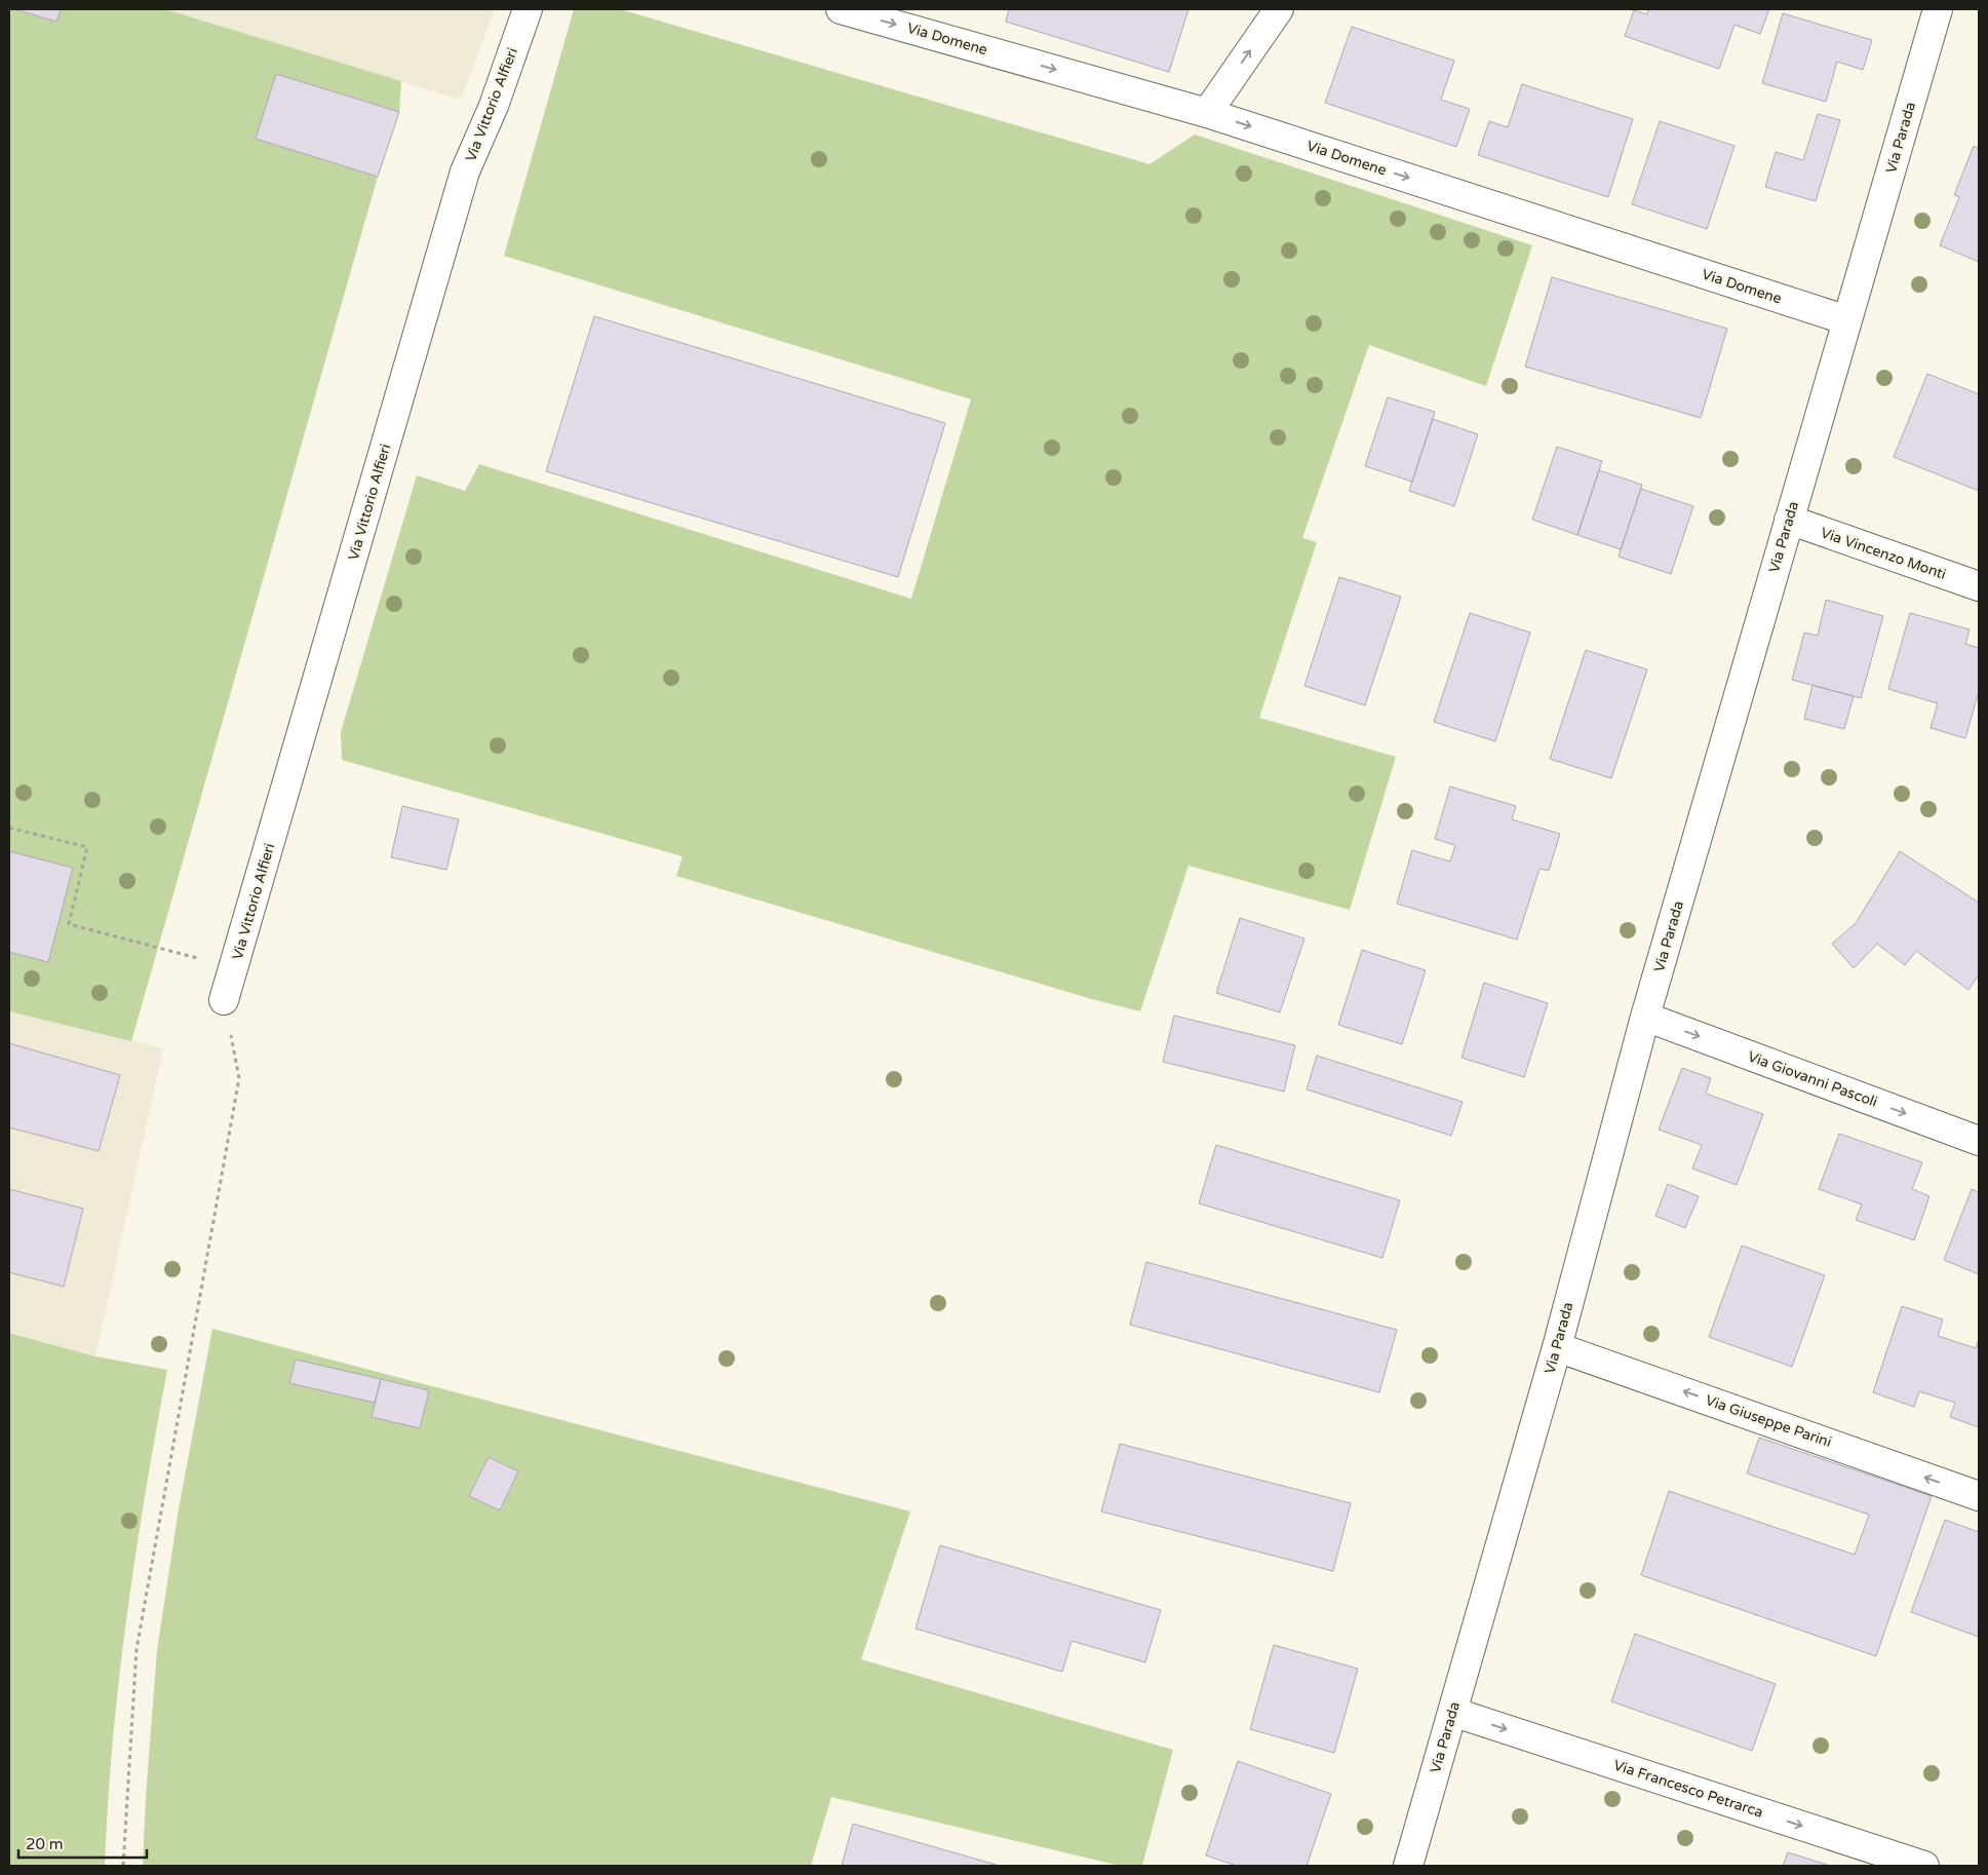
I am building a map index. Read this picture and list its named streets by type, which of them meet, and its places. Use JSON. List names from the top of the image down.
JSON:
{
  "streets": {
    "street": [
      "Via Domene",
      "Via Vittorio Alfieri",
      "Via Parada",
      "Via Vincenzo Monti",
      "Via Giovanni Pascoli",
      "Via Giuseppe Parini",
      "Via Francesco Petrarca"
    ]
  },
  "crossings": [
    ["Via Domene", "Via Parada"],
    ["Via Parada", "Via Vincenzo Monti"],
    ["Via Parada", "Via Giovanni Pascoli"],
    ["Via Parada", "Via Giuseppe Parini"],
    ["Via Parada", "Via Francesco Petrarca"]
  ],
  "one_way": [
    "Via Domene",
    "Via Giovanni Pascoli",
    "Via Giuseppe Parini",
    "Via Francesco Petrarca"
  ],
  "scale_bar": "20 m"
}
